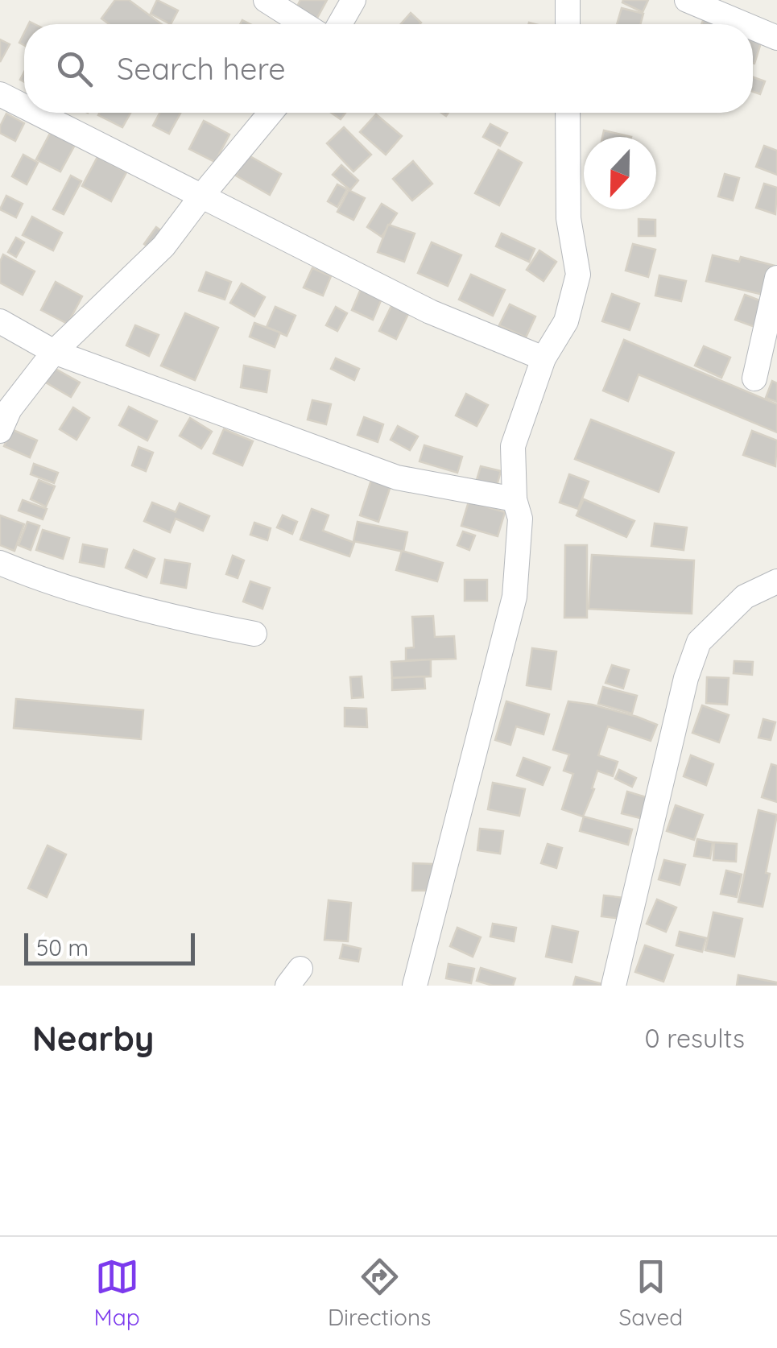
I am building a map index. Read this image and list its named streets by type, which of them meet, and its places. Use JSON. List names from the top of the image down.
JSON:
{
  "scale_bar": "50 m",
  "north": "bottom",
  "page": {
    "search": "Search here",
    "scale": "50 m",
    "heading": ["Nearby", "0 results"],
    "nav": ["Map", "Directions", "Saved"]
  }
}
